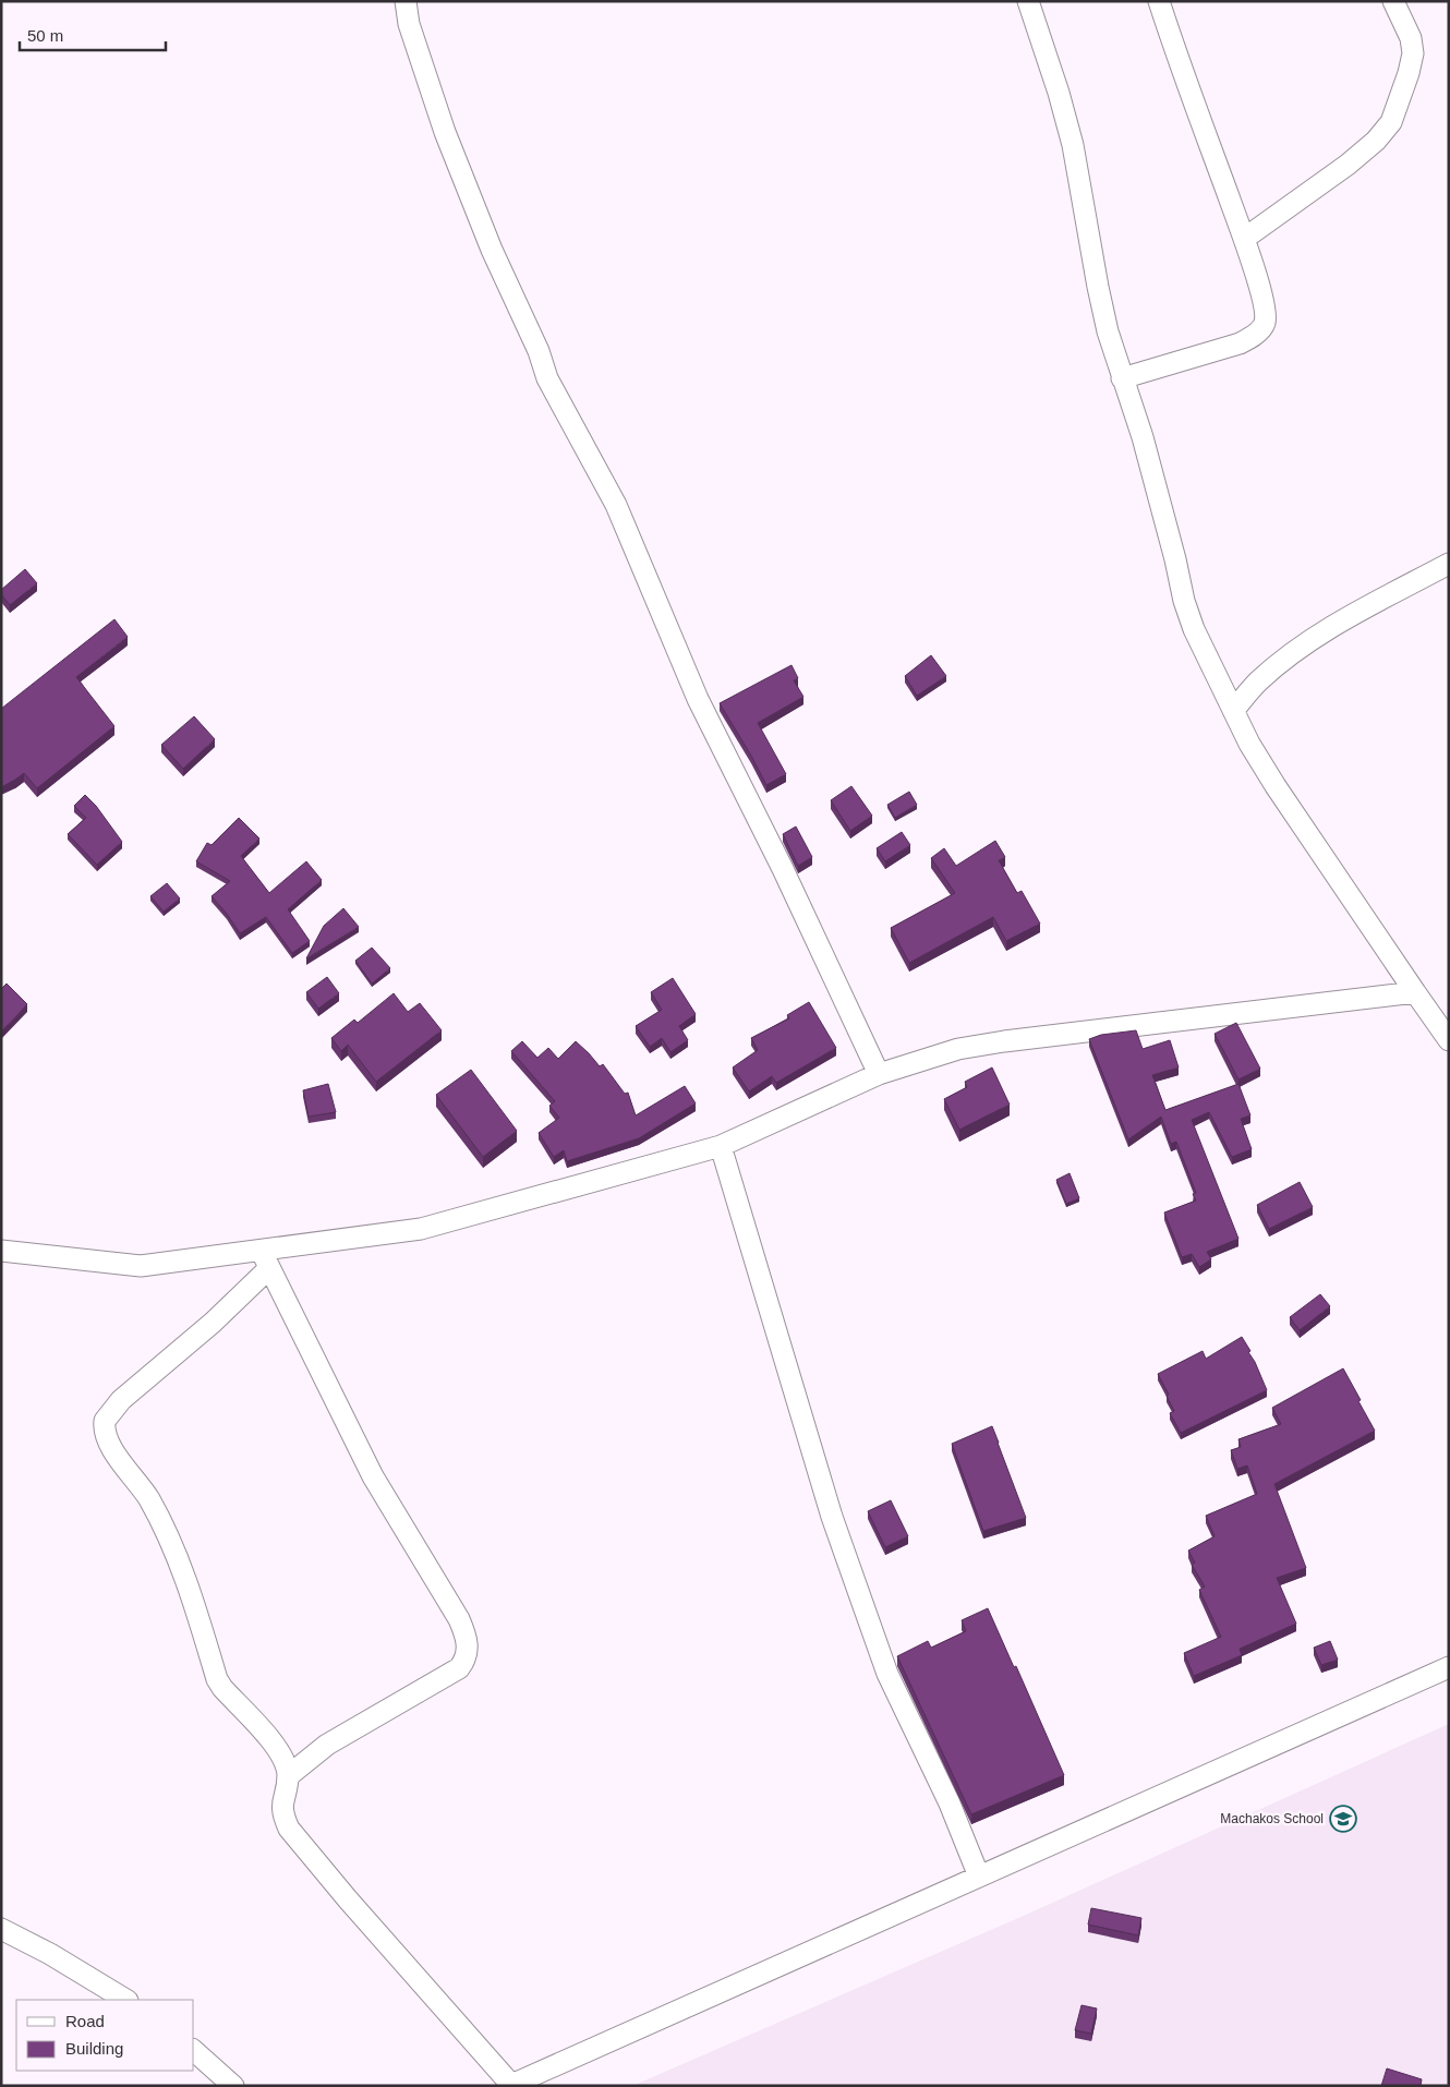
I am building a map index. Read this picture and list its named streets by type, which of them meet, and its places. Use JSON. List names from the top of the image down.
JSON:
{
  "places": {
    "school or university": ["Machakos School"]
  },
  "legend": ["Road", "Building"],
  "scale_bar": "50 m"
}
